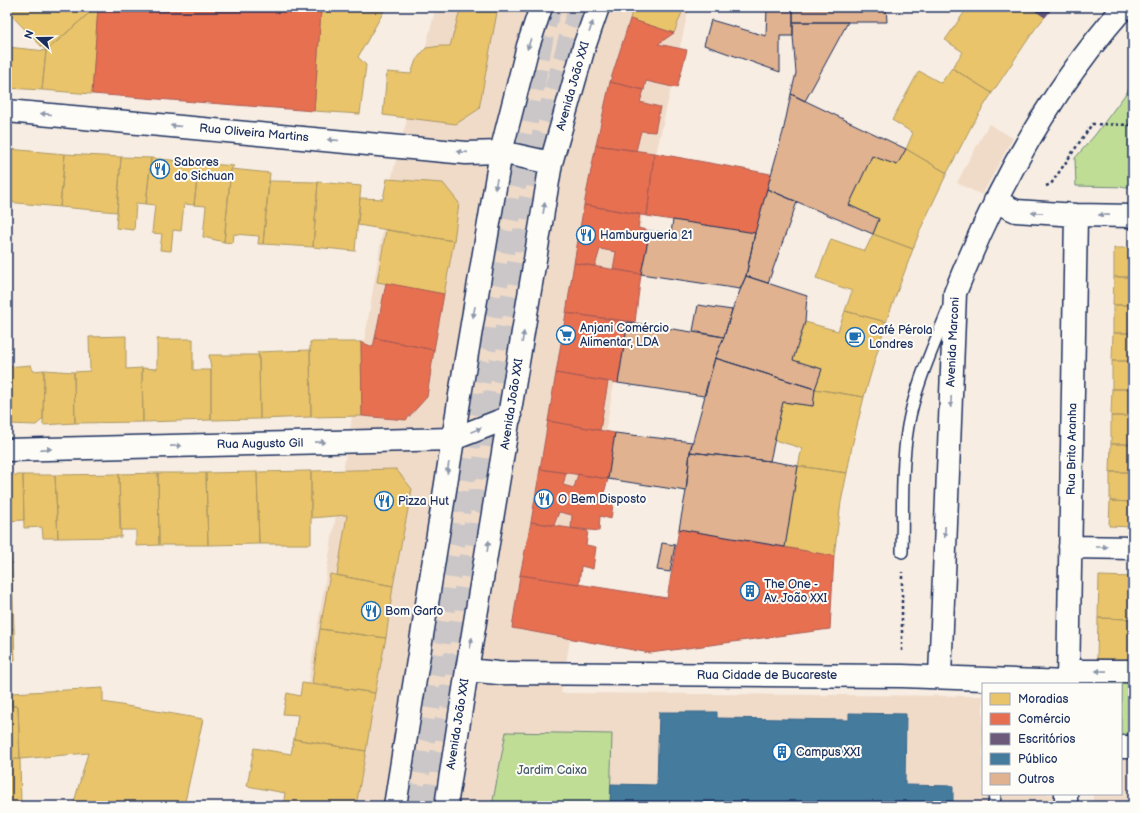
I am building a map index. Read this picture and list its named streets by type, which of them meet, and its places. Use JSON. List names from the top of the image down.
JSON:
{
  "streets": {
    "street": [
      "Avenida João XXI",
      "Rua Oliveira Martins",
      "Avenida Marconi",
      "Rua Augusto Gil",
      "Rua Brito Aranha",
      "Rua Cidade de Bucareste"
    ]
  },
  "crossings": [
    ["Avenida João XXI", "Rua Oliveira Martins"],
    ["Avenida João XXI", "Rua Augusto Gil"],
    ["Avenida João XXI", "Rua Cidade de Bucareste"],
    ["Avenida Marconi", "Rua Cidade de Bucareste"],
    ["Rua Brito Aranha", "Rua Cidade de Bucareste"]
  ],
  "one_way": ["Rua Oliveira Martins", "Avenida Marconi", "Rua Augusto Gil"],
  "parks": ["Jardim Caixa"],
  "places": {
    "restaurant": [
      "Sabores do Sichuan",
      "Hamburgueria 21",
      "O Bem Disposto",
      "Pizza Hut",
      "Bom Garfo"
    ],
    "supermarket": ["Anjani Comércio Alimentar, LDA"],
    "cafe": ["Café Pérola Londres"],
    "building": ["The One - Av. João XXI", "Campus XXI"]
  },
  "legend": [
    "Moradias",
    "Comércio",
    "Escritórios",
    "Público",
    "Outros"
  ],
  "north": "left"
}
